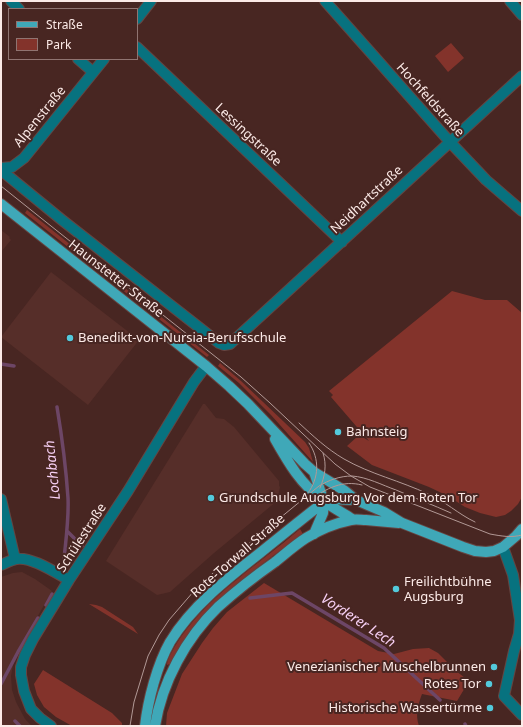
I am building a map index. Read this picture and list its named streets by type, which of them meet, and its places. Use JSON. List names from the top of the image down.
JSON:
{
  "streets": {
    "main road": ["Haunstetter Straße", "Rote-Torwall-Straße"],
    "street": [
      "Hochfeldstraße",
      "Alpenstraße",
      "Lessingstraße",
      "Neidhartstraße",
      "Schülestraße"
    ]
  },
  "crossings": [
    ["Hochfeldstraße", "Neidhartstraße"],
    ["Alpenstraße", "Haunstetter Straße"],
    ["Lessingstraße", "Neidhartstraße"],
    ["Neidhartstraße", "Haunstetter Straße"],
    ["Haunstetter Straße", "Schülestraße"],
    ["Haunstetter Straße", "Rote-Torwall-Straße"]
  ],
  "water": ["Lochbach", "Vorderer Lech"],
  "places": [
    "Benedikt-von-Nursia-Berufsschule",
    "Bahnsteig",
    "Grundschule Augsburg Vor dem Roten Tor",
    "Freilichtbühne Augsburg",
    "Venezianischer Muschelbrunnen",
    "Rotes Tor",
    "Historische Wassertürme"
  ],
  "legend": ["Straße", "Park"]
}
